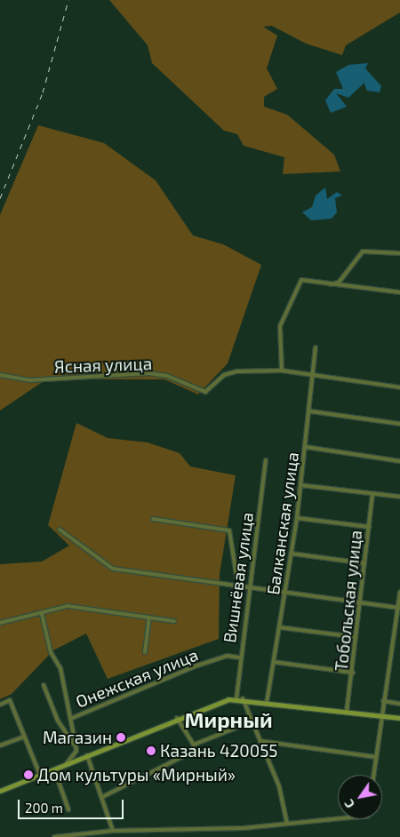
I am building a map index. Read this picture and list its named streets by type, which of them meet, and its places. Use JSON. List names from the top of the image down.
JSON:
{
  "streets": {
    "street": [
      "Ясная улица",
      "Балканская улица",
      "Вишнёвая улица",
      "Тобольская улица",
      "Онежская улица"
    ]
  },
  "crossings": [
    ["Ясная улица", "Балканская улица"],
    ["Вишнёвая улица", "Онежская улица"]
  ],
  "districts": ["Мирный"],
  "places": ["Магазин", "Казань 420055", "Дом культуры «Мирный»"],
  "scale_bar": "200 m",
  "north": "bottom left"
}
